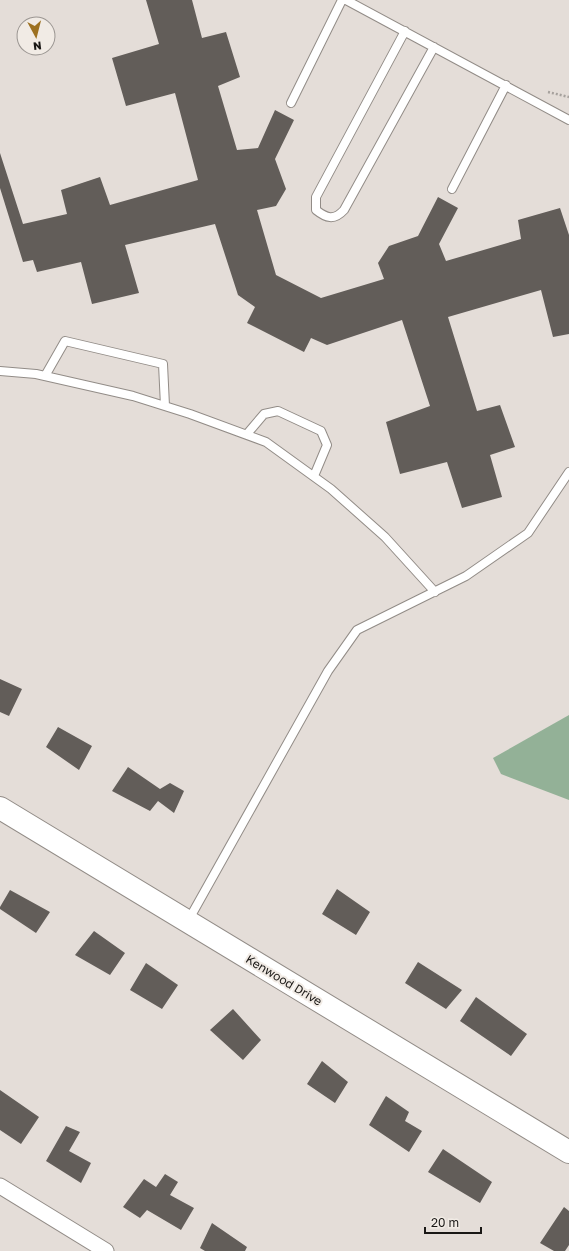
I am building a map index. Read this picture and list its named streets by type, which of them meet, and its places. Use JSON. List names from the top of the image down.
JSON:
{
  "streets": {
    "street": ["Kenwood Drive"]
  },
  "scale_bar": "20 m",
  "north": "bottom"
}
